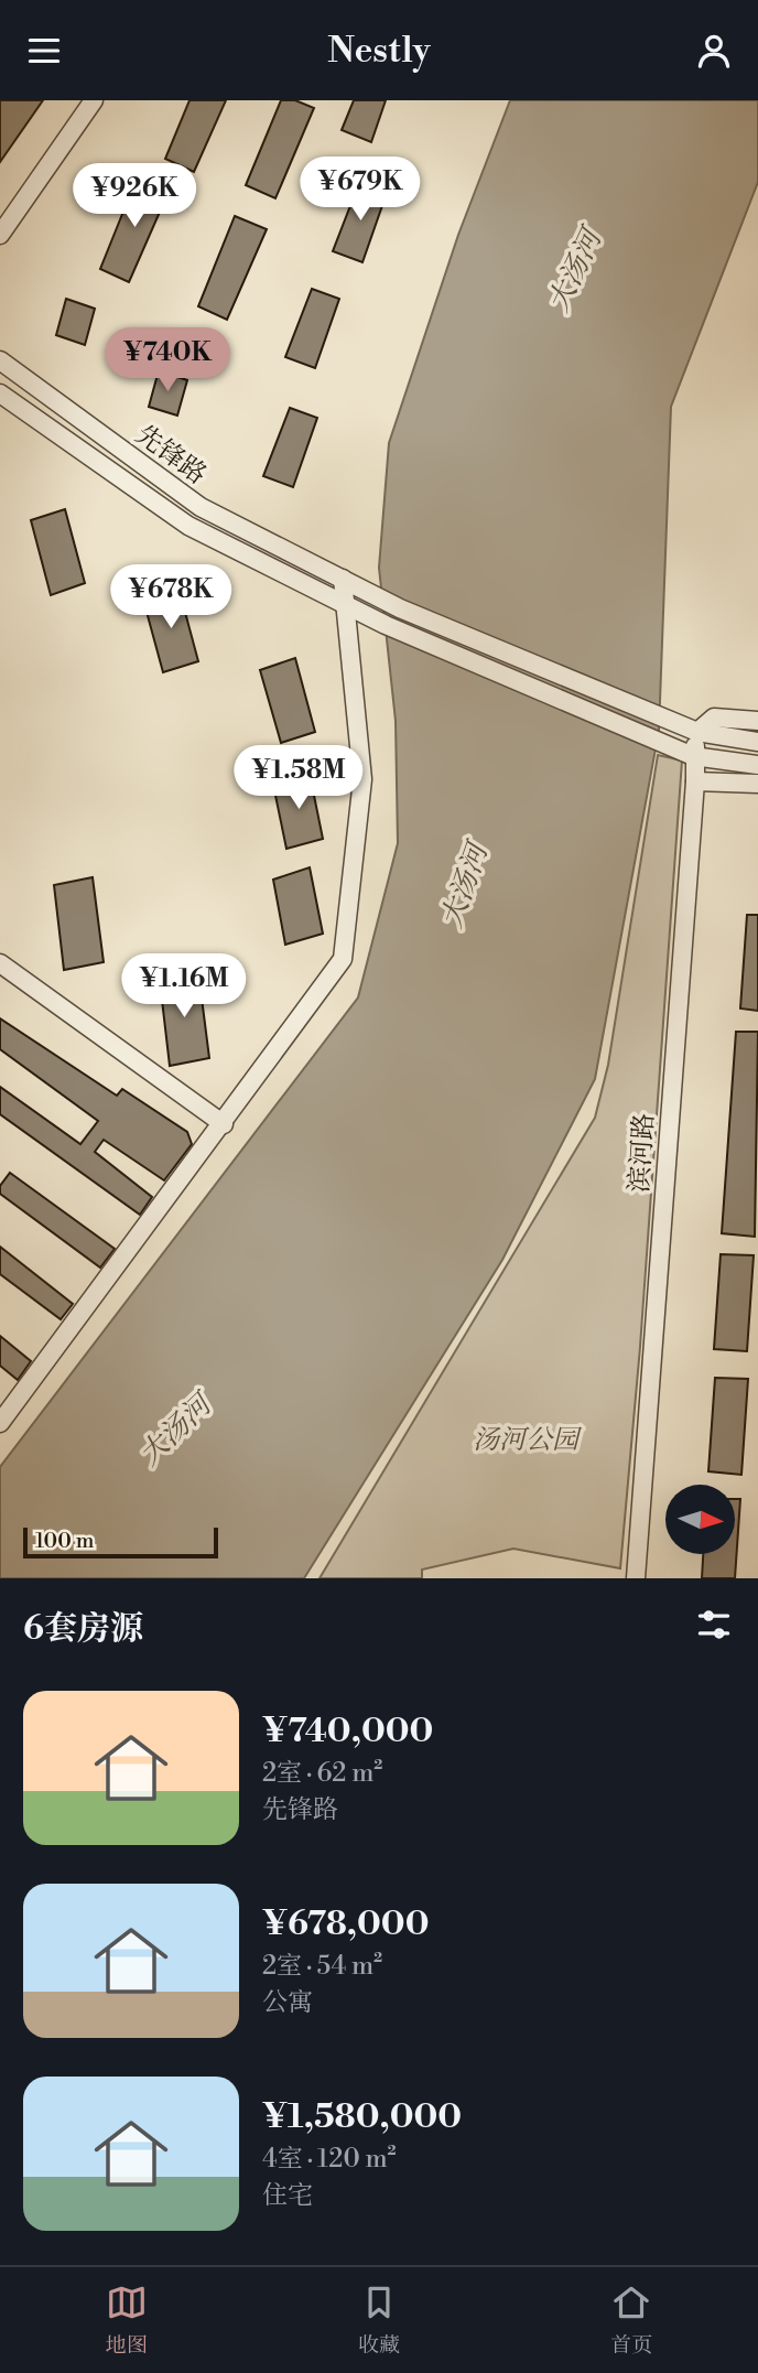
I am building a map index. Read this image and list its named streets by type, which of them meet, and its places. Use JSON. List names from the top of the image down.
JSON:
{
  "streets": {
    "street": ["先锋路", "滨河路"]
  },
  "crossings": [
    ["先锋路", "滨河路"]
  ],
  "water": ["大汤河"],
  "parks": ["汤河公园"],
  "scale_bar": "100 m",
  "north": "right",
  "page": {
    "header": "Nestly",
    "price": [
      "¥679K",
      "¥926K",
      "¥740K",
      "¥678K",
      "¥1.58M",
      "¥1.16M"
    ],
    "scale": "100 m",
    "heading": "6套房源",
    "list": [
      {
        "name": "¥740,000",
        "note": "2室 · 62 m² · 先锋路"
      },
      {
        "name": "¥678,000",
        "note": "2室 · 54 m² · 公寓"
      },
      {
        "name": "¥1,580,000",
        "note": "4室 · 120 m² · 住宅"
      }
    ],
    "tabs": ["地图", "收藏", "首页"]
  }
}
